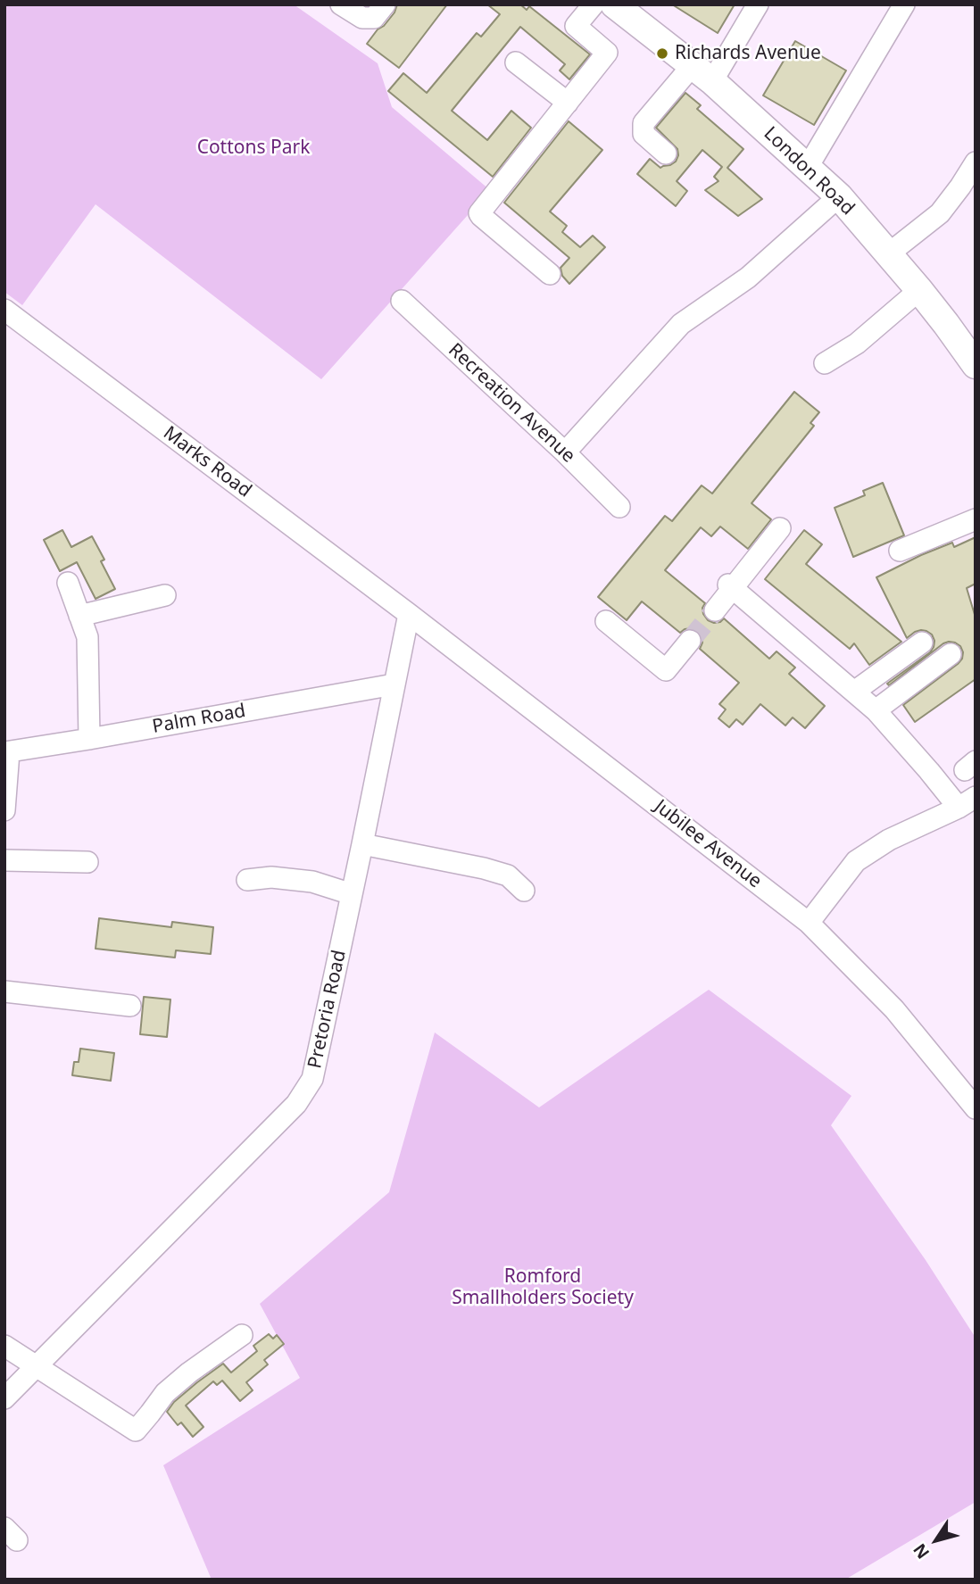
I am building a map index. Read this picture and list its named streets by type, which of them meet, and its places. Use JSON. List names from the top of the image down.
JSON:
{
  "streets": {
    "main road": ["London Road"],
    "street": [
      "Recreation Avenue",
      "Marks Road",
      "Palm Road",
      "Jubilee Avenue",
      "Pretoria Road"
    ]
  },
  "crossings": [
    ["Marks Road", "Jubilee Avenue"],
    ["Marks Road", "Pretoria Road"],
    ["Palm Road", "Pretoria Road"],
    ["Jubilee Avenue", "Pretoria Road"]
  ],
  "parks": ["Cottons Park", "Romford Smallholders Society"],
  "places": ["Richards Avenue"],
  "north": "bottom left"
}
